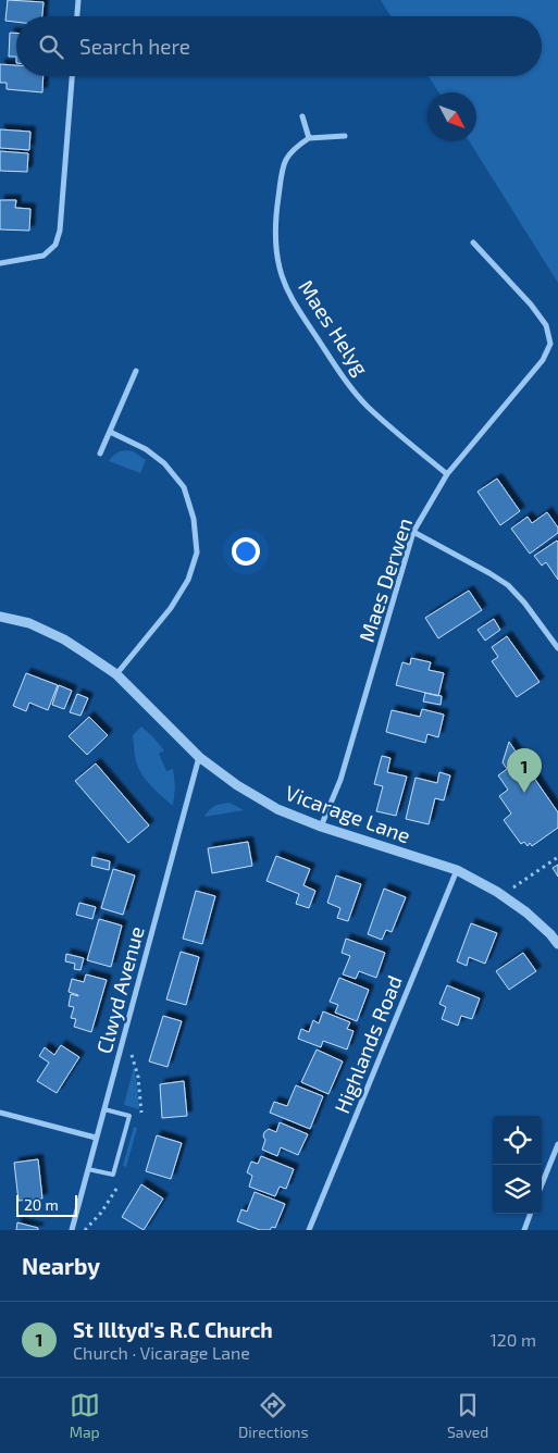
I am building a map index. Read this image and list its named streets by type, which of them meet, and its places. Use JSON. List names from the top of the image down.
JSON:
{
  "streets": {
    "street": [
      "Maes Helyg",
      "Maes Derwen",
      "Vicarage Lane",
      "Clwyd Avenue",
      "Highlands Road"
    ]
  },
  "crossings": [
    ["Maes Helyg", "Maes Derwen"],
    ["Maes Derwen", "Vicarage Lane"],
    ["Vicarage Lane", "Clwyd Avenue"],
    ["Vicarage Lane", "Highlands Road"]
  ],
  "scale_bar": "20 m",
  "north": "bottom right",
  "page": {
    "search": "Search here",
    "pins": "1",
    "scale": "20 m",
    "heading": "Nearby",
    "list": [
      {
        "mark": "1",
        "name": "St Illtyd's R.C Church",
        "note": "Church · Vicarage Lane",
        "value": "120 m"
      }
    ],
    "nav": ["Map", "Directions", "Saved"]
  }
}
